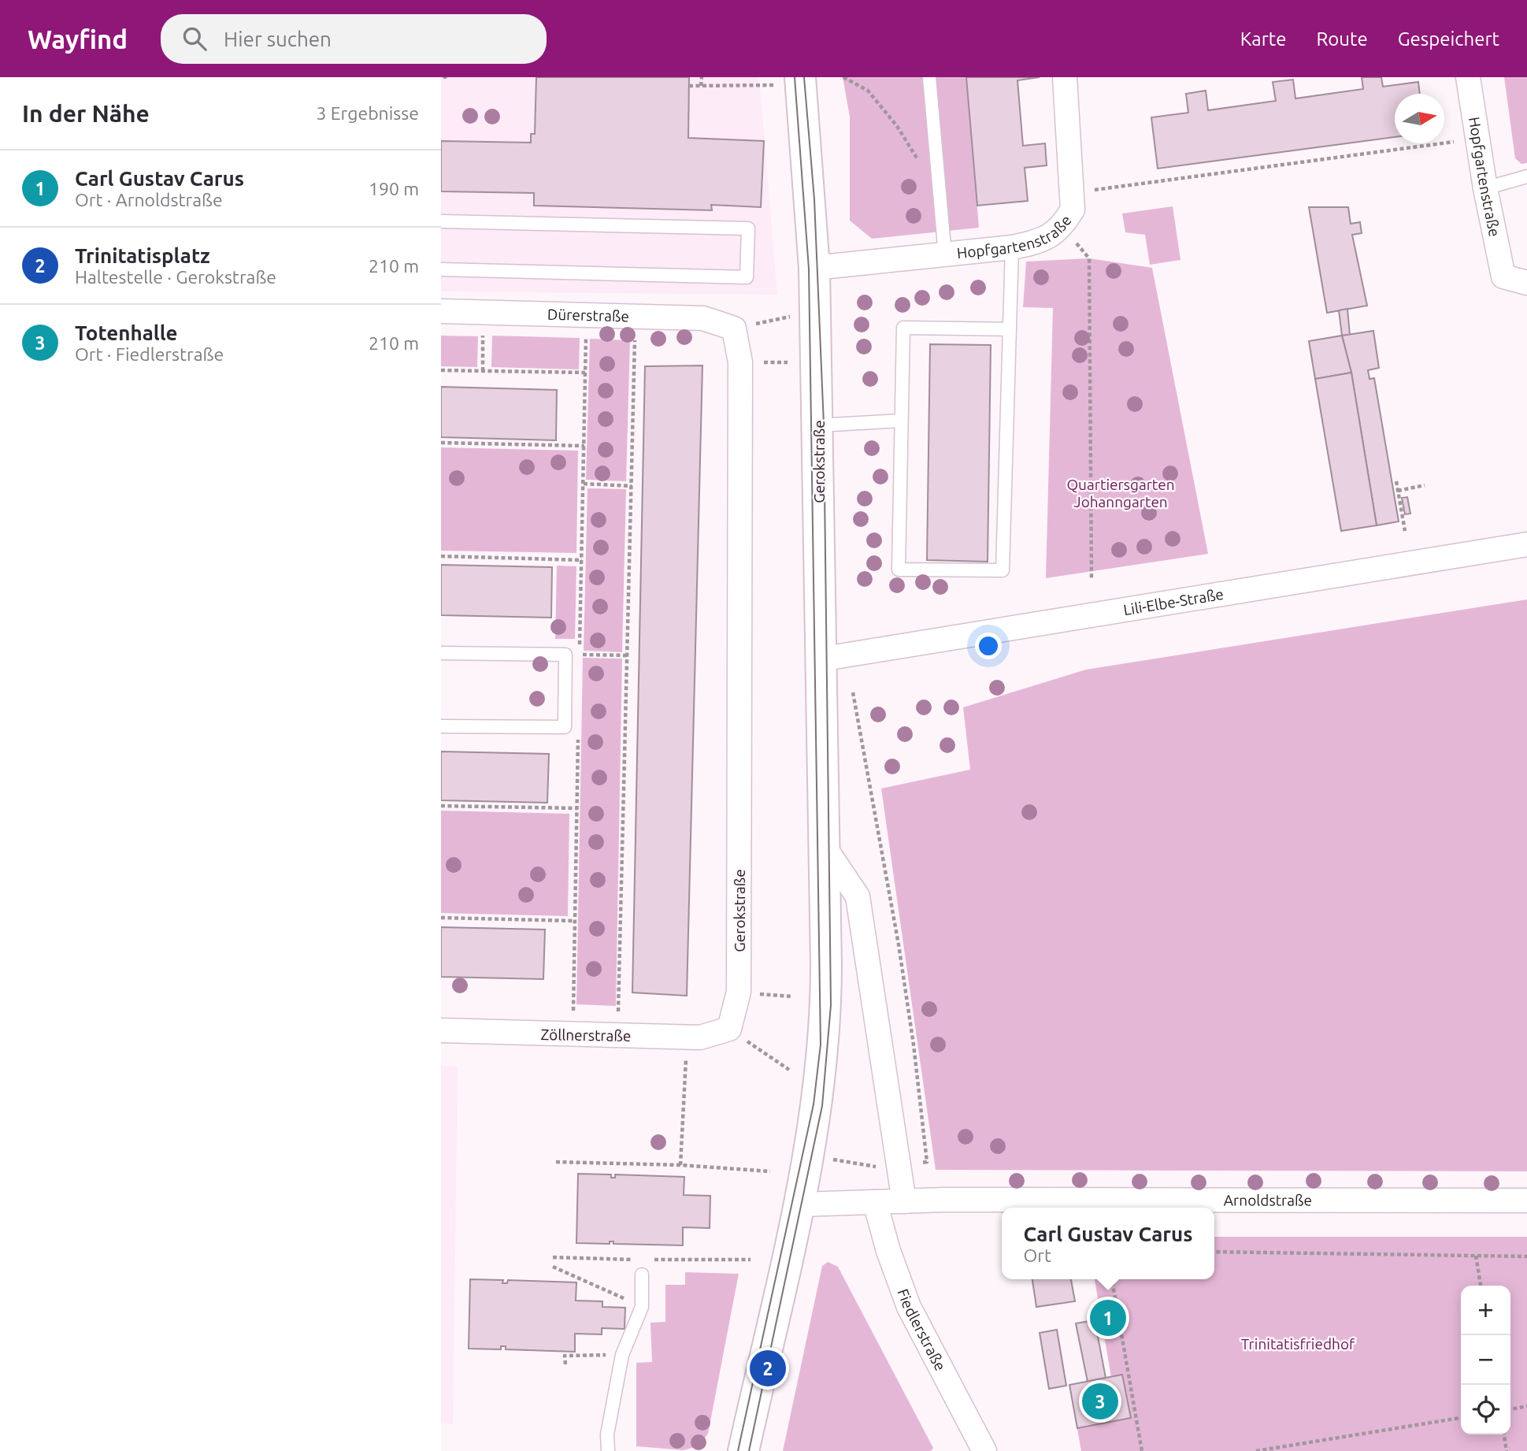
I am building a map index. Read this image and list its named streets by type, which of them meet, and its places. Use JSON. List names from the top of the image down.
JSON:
{
  "streets": {
    "street": [
      "Hopfgartenstraße",
      "Dürerstraße",
      "Gerokstraße",
      "Lili-Elbe-Straße",
      "Zöllnerstraße",
      "Arnoldstraße",
      "Fiedlerstraße"
    ]
  },
  "crossings": [
    ["Hopfgartenstraße", "Gerokstraße"],
    ["Dürerstraße", "Gerokstraße"],
    ["Gerokstraße", "Lili-Elbe-Straße"],
    ["Gerokstraße", "Zöllnerstraße"],
    ["Arnoldstraße", "Fiedlerstraße"]
  ],
  "parks": ["Quartiersgarten Johanngarten", "Trinitatisfriedhof"],
  "north": "right",
  "page": {
    "header": "Wayfind",
    "search": "Hier suchen",
    "nav": ["Karte", "Route", "Gespeichert"],
    "heading": ["In der Nähe", "3 Ergebnisse"],
    "list": [
      {
        "mark": "1",
        "name": "Carl Gustav Carus",
        "note": "Ort · Arnoldstraße",
        "value": "190 m"
      },
      {
        "mark": "2",
        "name": "Trinitatisplatz",
        "note": "Haltestelle · Gerokstraße",
        "value": "210 m"
      },
      {
        "mark": "3",
        "name": "Totenhalle",
        "note": "Ort · Fiedlerstraße",
        "value": "210 m"
      }
    ],
    "popup": ["Carl Gustav Carus", "Ort"],
    "map_buttons": ["+", "−"],
    "pins": ["1", "2", "3"]
  }
}
